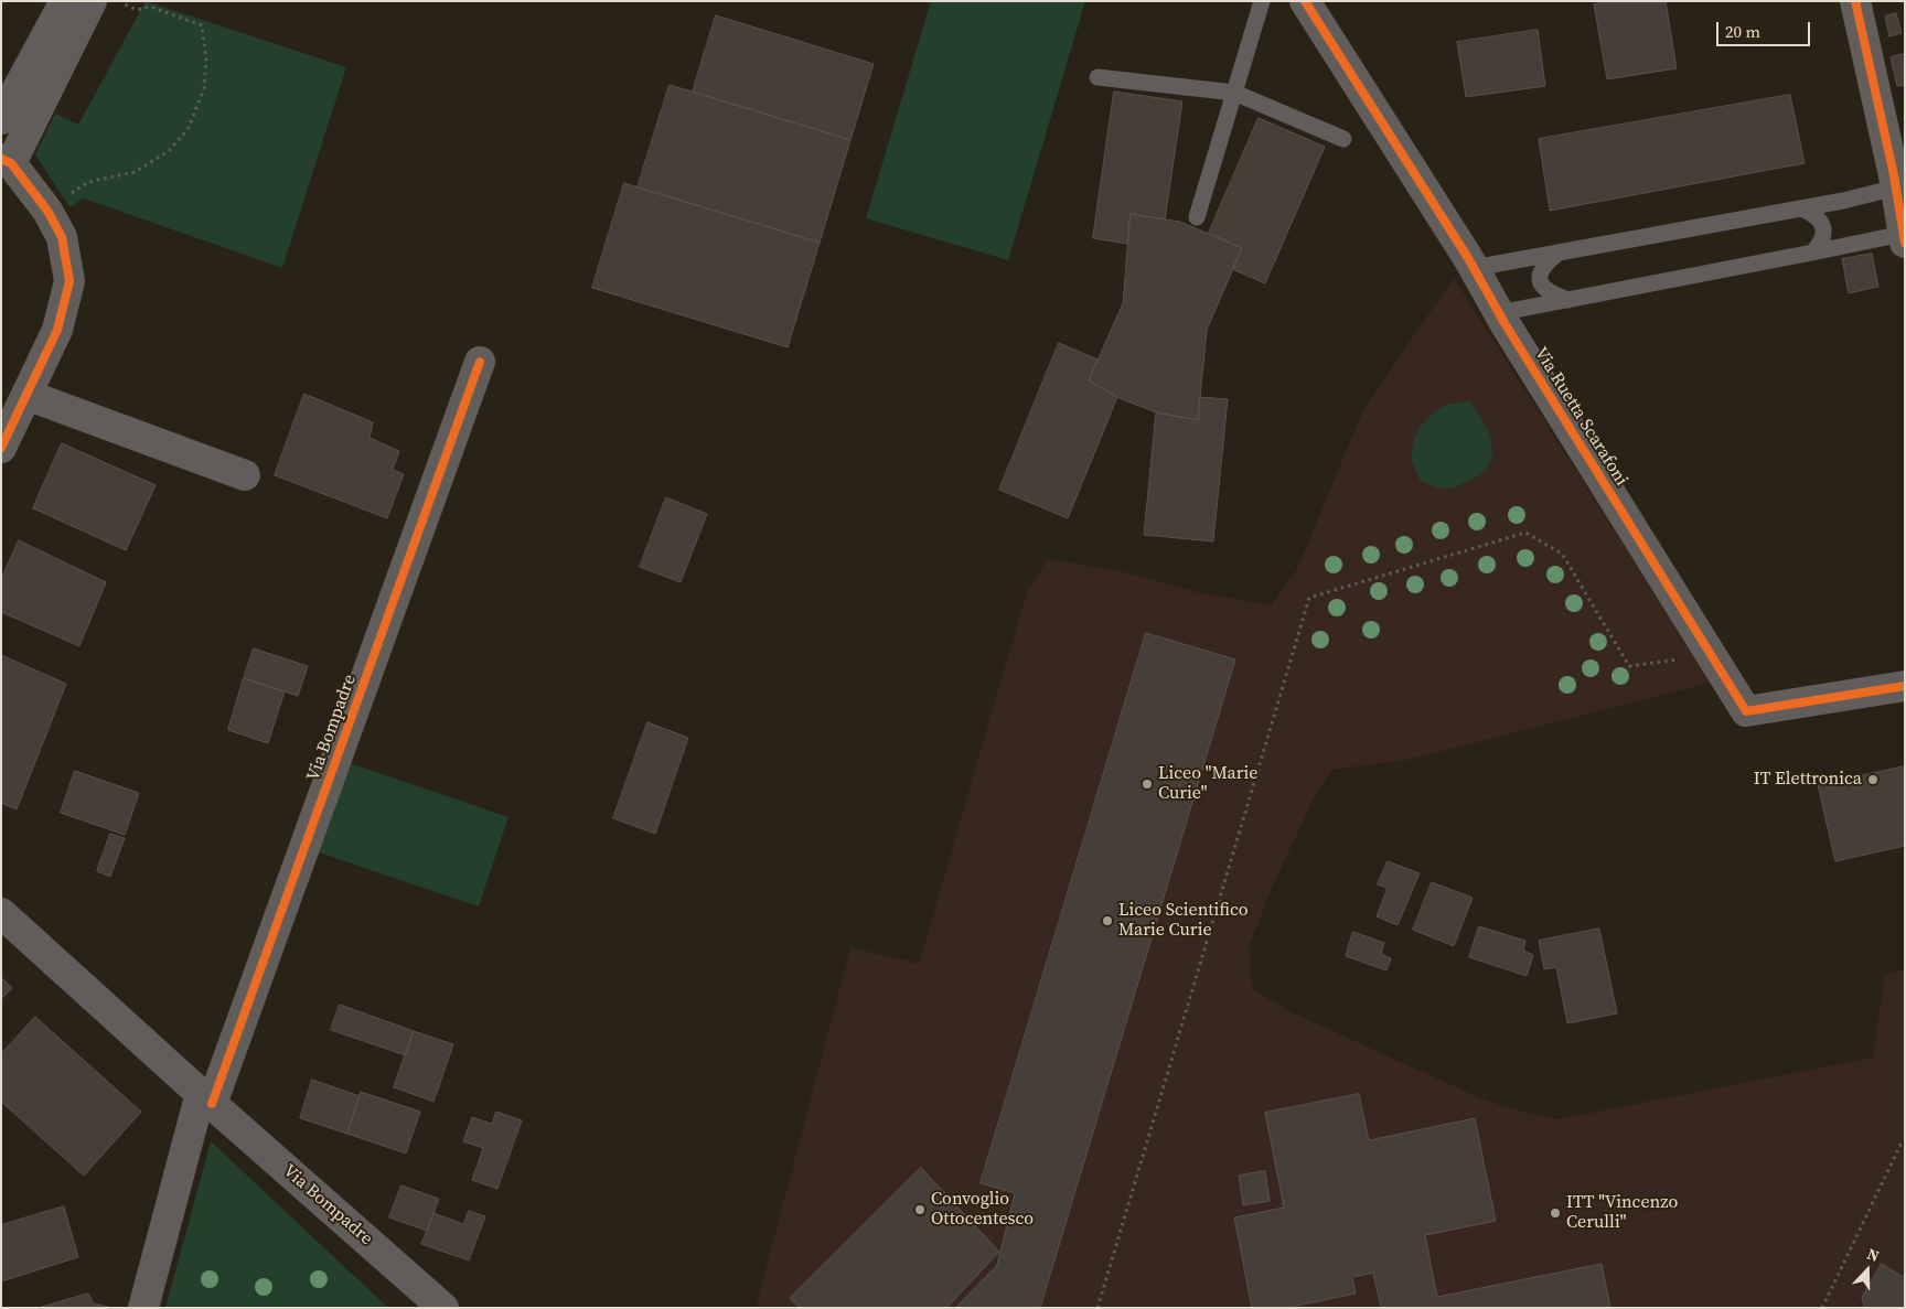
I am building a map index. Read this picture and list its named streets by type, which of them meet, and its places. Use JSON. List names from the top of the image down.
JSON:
{
  "streets": {
    "street": ["Via Ruetta Scarafoni", "Via Bompadre"]
  },
  "places": [
    "IT Elettronica",
    "Liceo \"Marie Curie\"",
    "Liceo Scientifico Marie Curie",
    "Convoglio Ottocentesco",
    "ITT \"Vincenzo Cerulli\""
  ],
  "scale_bar": "20 m",
  "north": "top"
}
